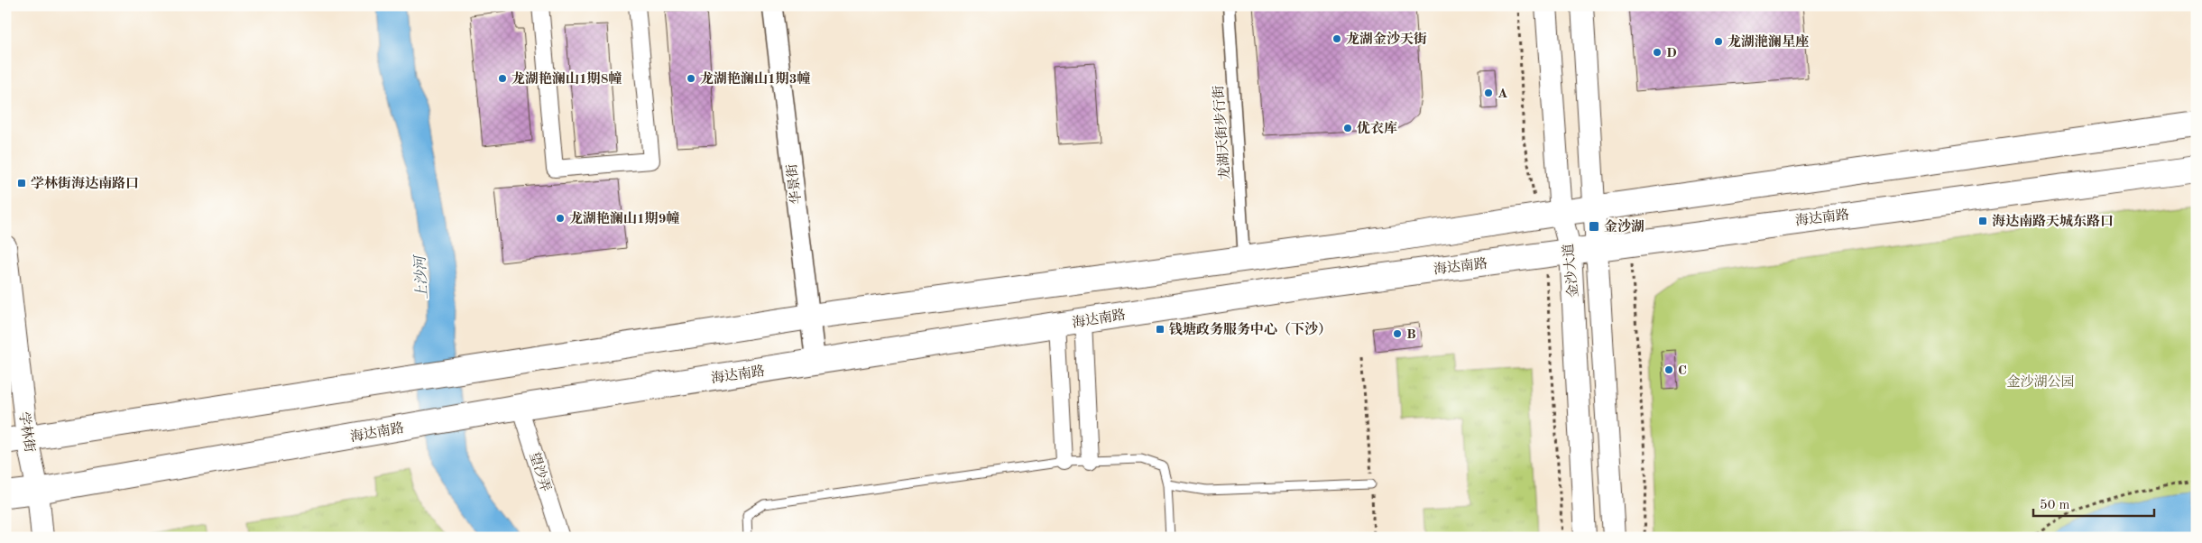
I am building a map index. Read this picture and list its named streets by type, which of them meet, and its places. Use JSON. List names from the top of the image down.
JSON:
{
  "streets": {
    "main road": ["海达南路", "金沙大道", "学林街"],
    "street": ["龙湖天街步行街", "华景街", "望沙弄"]
  },
  "crossings": [
    ["华景街", "海达南路"],
    ["海达南路", "金沙大道"],
    ["海达南路", "学林街"],
    ["海达南路", "望沙弄"]
  ],
  "water": ["上沙河"],
  "parks": ["金沙湖公园"],
  "places": {
    "other": [
      "龙湖金沙天街",
      "龙湖滟澜星座",
      "D",
      "龙湖艳澜山1期8幢",
      "龙湖艳澜山1期3幢",
      "A",
      "优衣库",
      "龙湖艳澜山1期9幢",
      "B",
      "C"
    ],
    "transit": [
      "学林街海达南路口",
      "海达南路天城东路口",
      "金沙湖",
      "钱塘政务服务中心（下沙）"
    ]
  },
  "scale_bar": "50 m"
}
